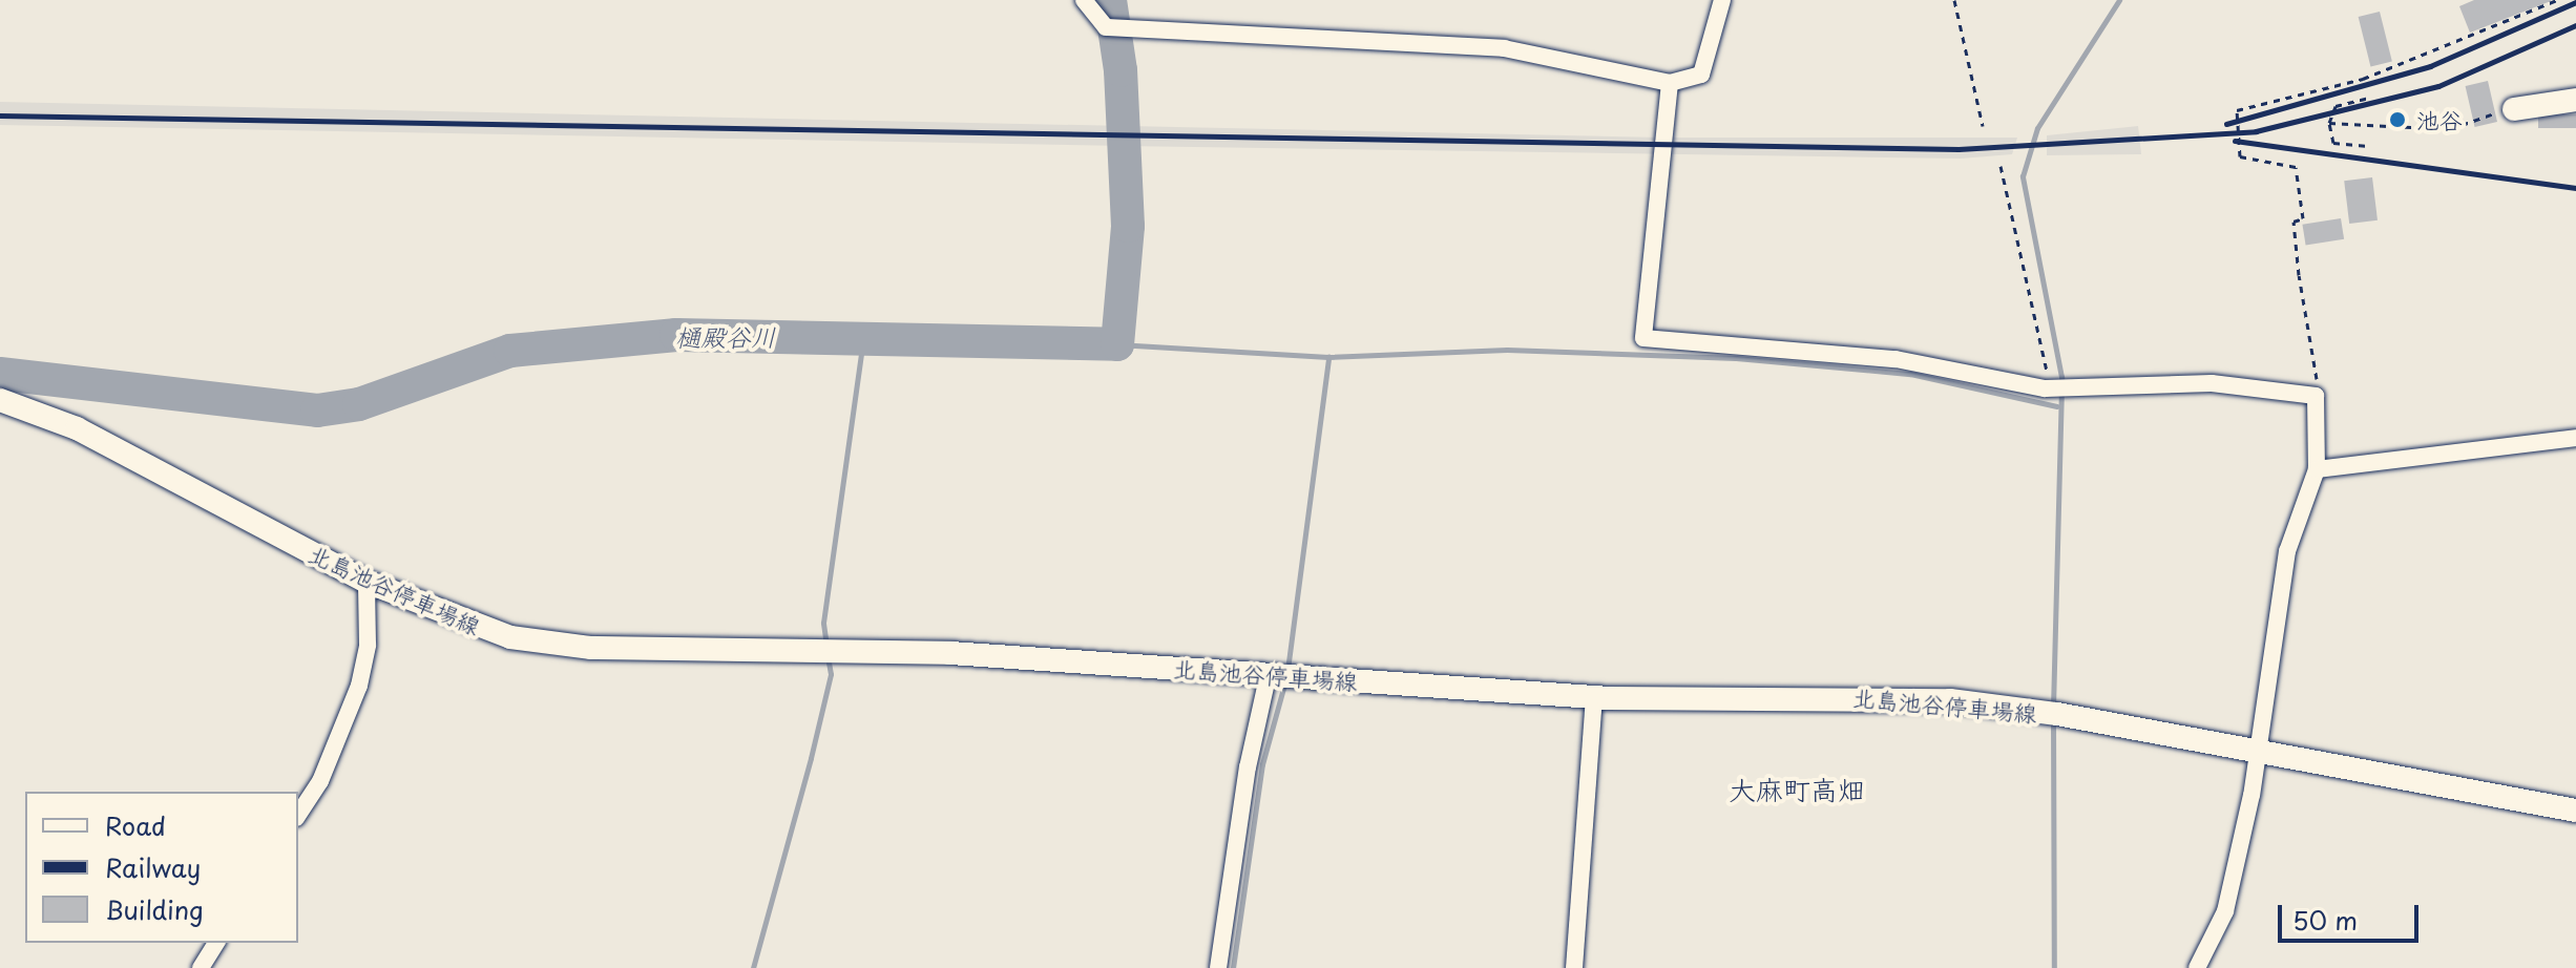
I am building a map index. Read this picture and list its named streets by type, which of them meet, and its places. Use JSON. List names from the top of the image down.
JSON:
{
  "streets": {
    "main road": ["北島池谷停車場線"]
  },
  "districts": ["大麻町高畑"],
  "water": ["樋殿谷川"],
  "places": ["池谷"],
  "legend": ["Road", "Railway", "Building"],
  "scale_bar": "50 m"
}
